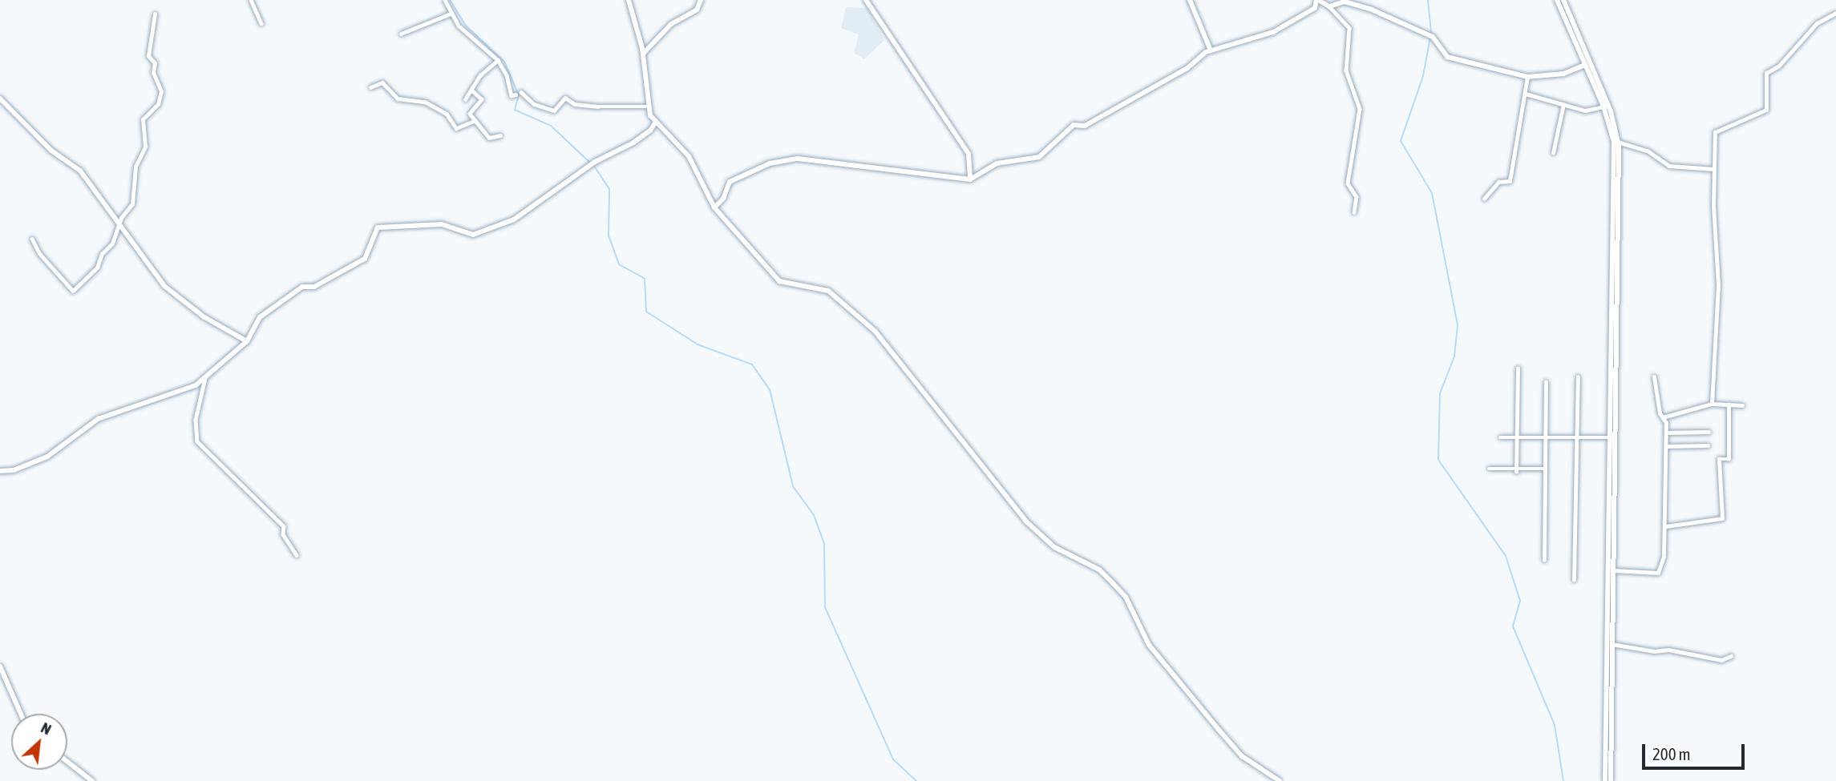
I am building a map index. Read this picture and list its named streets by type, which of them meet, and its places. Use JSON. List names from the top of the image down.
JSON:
{
  "scale_bar": "200 m",
  "north": "top right"
}
